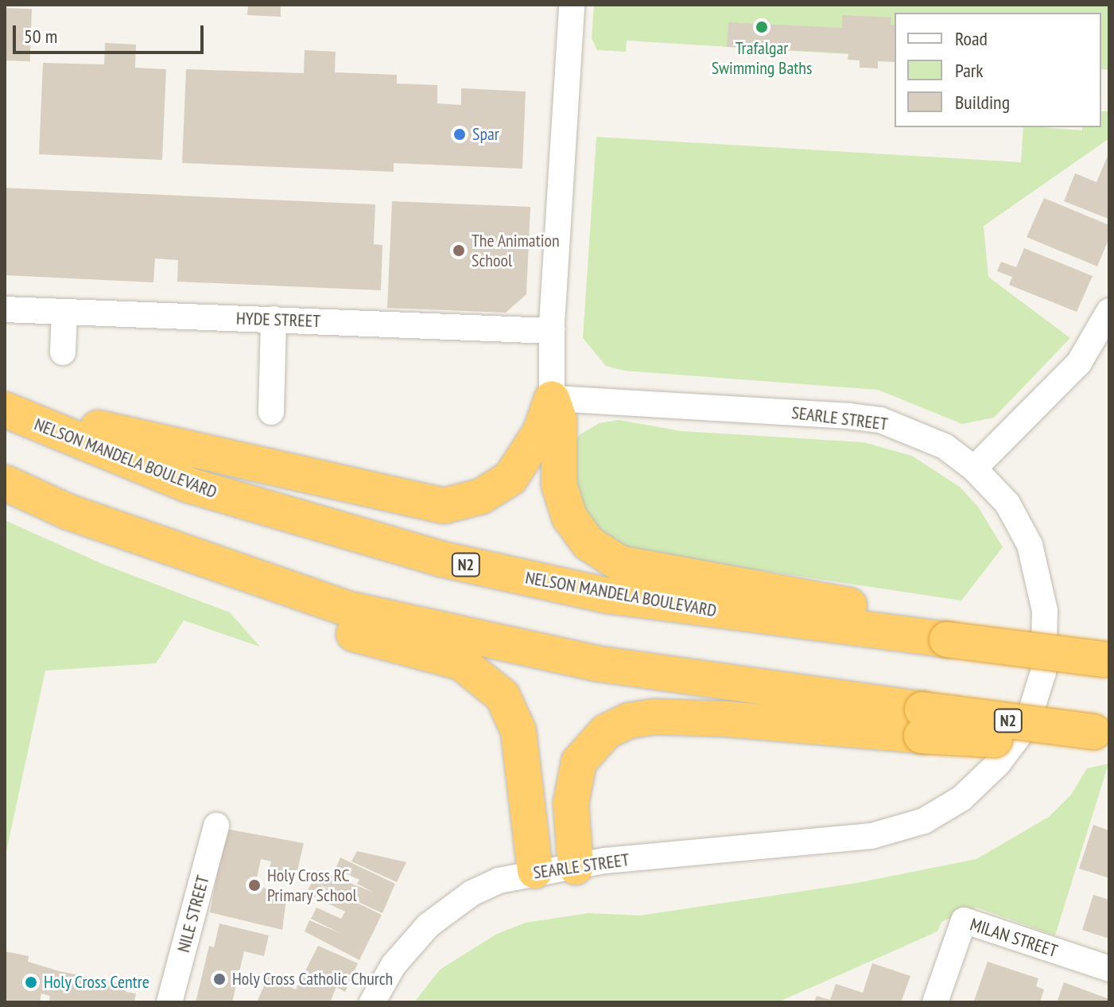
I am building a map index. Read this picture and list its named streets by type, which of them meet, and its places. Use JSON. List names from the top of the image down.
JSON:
{
  "streets": {
    "highway": ["NELSON MANDELA BOULEVARD", "N2"],
    "street": [
      "HYDE STREET",
      "SEARLE STREET",
      "NILE STREET",
      "MILAN STREET"
    ]
  },
  "places": [
    "Trafalgar Swimming Baths",
    "Spar",
    "The Animation School",
    "Holy Cross RC Primary School",
    "Holy Cross Catholic Church",
    "Holy Cross Centre"
  ],
  "legend": ["Road", "Park", "Building"],
  "scale_bar": "50 m"
}
